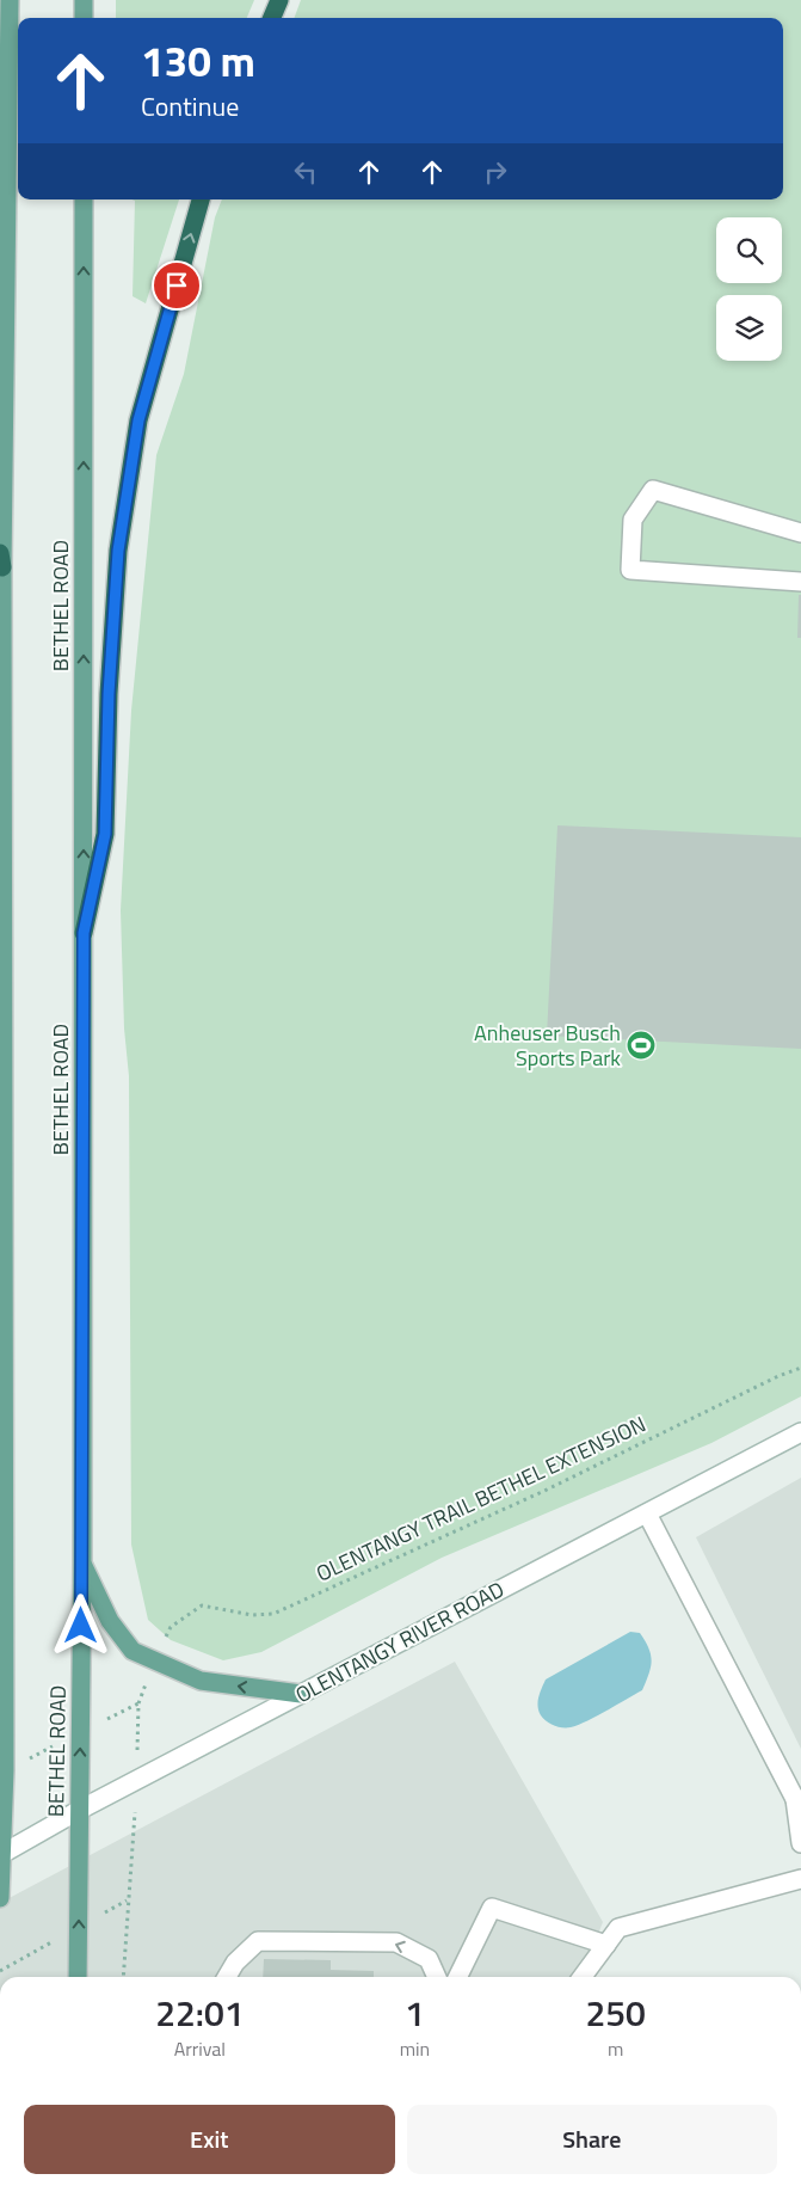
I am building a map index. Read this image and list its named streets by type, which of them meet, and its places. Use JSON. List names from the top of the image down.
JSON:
{
  "streets": {
    "main road": ["BETHEL ROAD", "OLENTANGY RIVER ROAD"],
    "path": ["OLENTANGY TRAIL BETHEL EXTENSION"]
  },
  "crossings": [
    ["BETHEL ROAD", "OLENTANGY RIVER ROAD"]
  ],
  "places": {
    "sports": ["Anheuser Busch Sports Park"]
  },
  "page": {
    "turn": ["130 m", "Continue"],
    "eta": [
      "22:01",
      "Arrival",
      "1",
      "min",
      "250",
      "m"
    ],
    "buttons": ["Exit", "Share"]
  }
}
